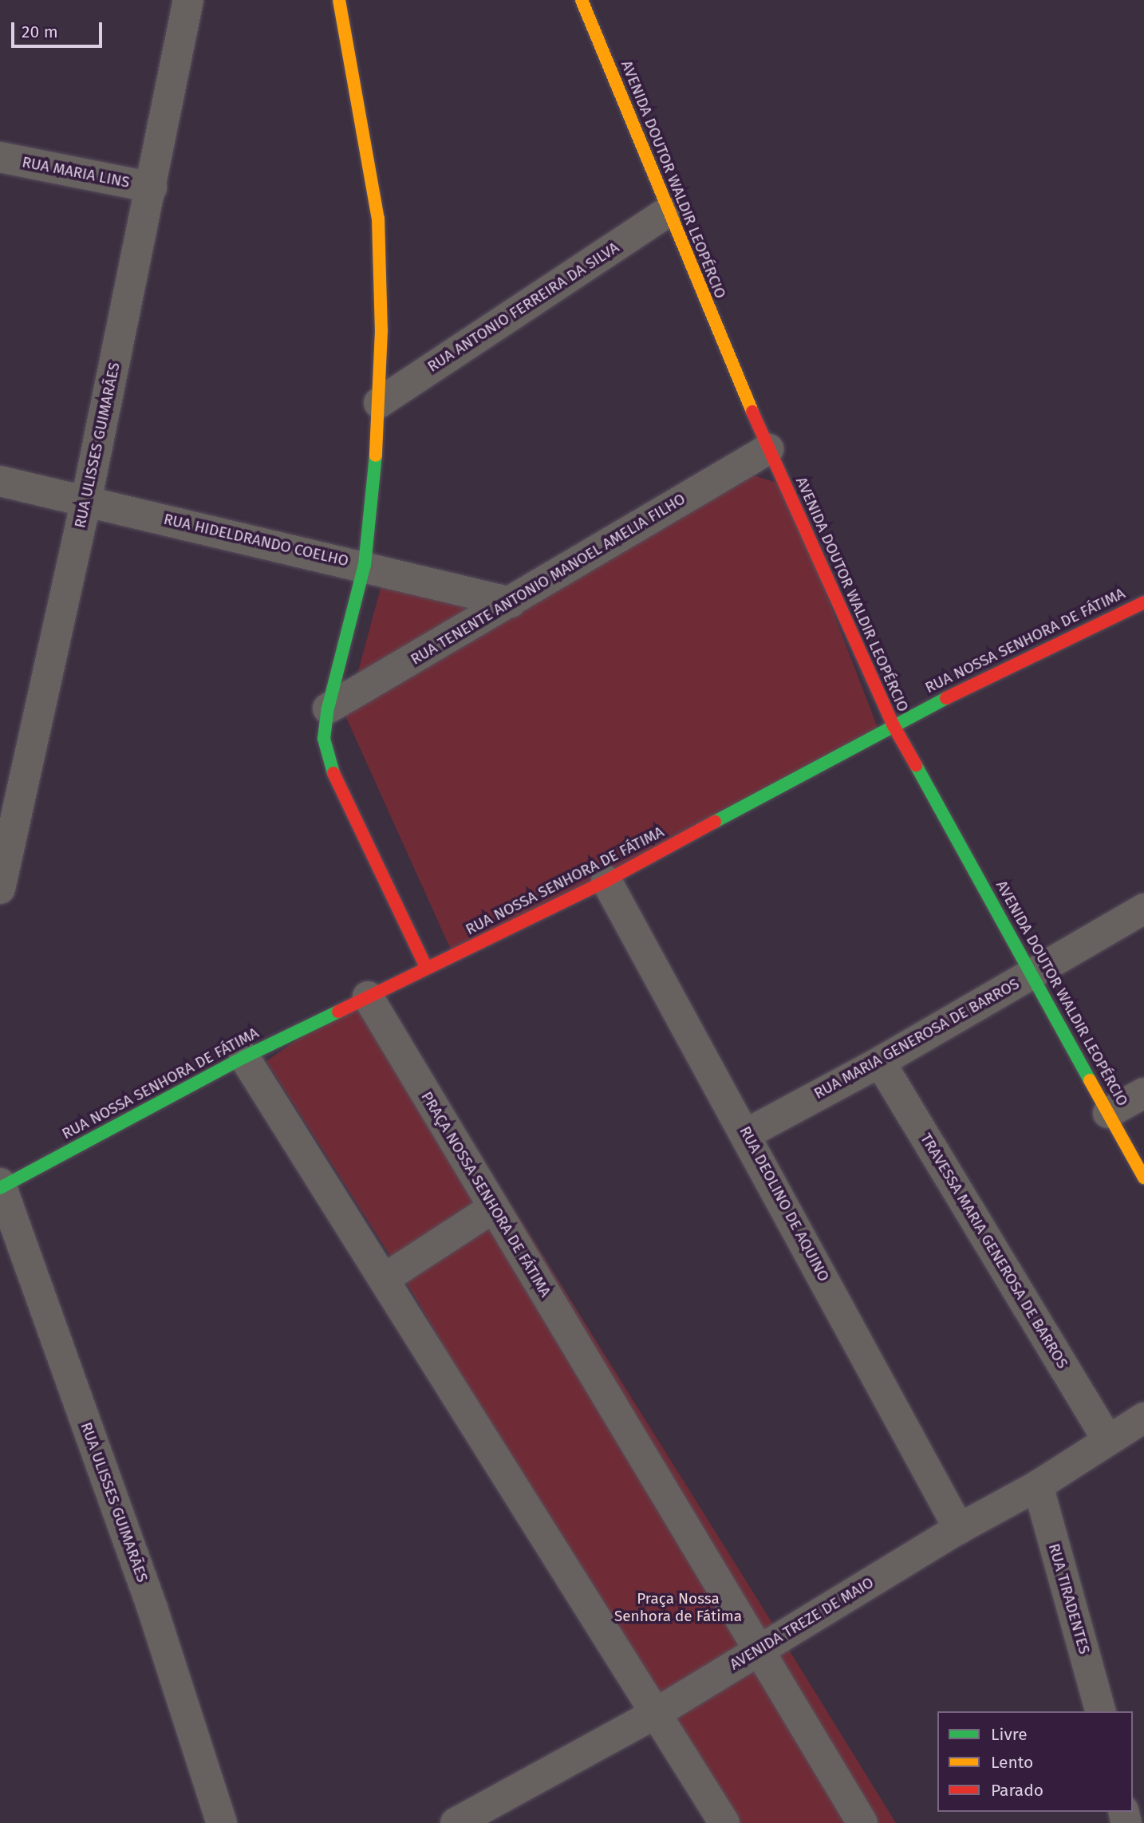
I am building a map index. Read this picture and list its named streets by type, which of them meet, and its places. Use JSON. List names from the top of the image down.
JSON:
{
  "streets": {
    "street": [
      "RUA MARIA LINS",
      "AVENIDA DOUTOR WALDIR LEOPÉRCIO",
      "RUA ANTONIO FERREIRA DA SILVA",
      "RUA ULISSES GUIMARÃES",
      "RUA HIDELDRANDO COELHO",
      "RUA TENENTE ANTONIO MANOEL AMELIA FILHO",
      "RUA NOSSA SENHORA DE FÁTIMA",
      "RUA MARIA GENEROSA DE BARROS",
      "PRAÇA NOSSA SENHORA DE FÁTIMA",
      "RUA DEOLINO DE AQUINO",
      "TRAVESSA MARIA GENEROSA DE BARROS",
      "RUA TIRADENTES",
      "AVENIDA TREZE DE MAIO"
    ]
  },
  "crossings": [
    ["RUA MARIA LINS", "RUA ULISSES GUIMARÃES"],
    ["AVENIDA DOUTOR WALDIR LEOPÉRCIO", "RUA ANTONIO FERREIRA DA SILVA"],
    ["AVENIDA DOUTOR WALDIR LEOPÉRCIO", "RUA TENENTE ANTONIO MANOEL AMELIA FILHO"],
    ["AVENIDA DOUTOR WALDIR LEOPÉRCIO", "RUA NOSSA SENHORA DE FÁTIMA"],
    ["AVENIDA DOUTOR WALDIR LEOPÉRCIO", "RUA MARIA GENEROSA DE BARROS"],
    ["RUA ULISSES GUIMARÃES", "RUA HIDELDRANDO COELHO"],
    ["RUA ULISSES GUIMARÃES", "RUA NOSSA SENHORA DE FÁTIMA"],
    ["RUA HIDELDRANDO COELHO", "RUA TENENTE ANTONIO MANOEL AMELIA FILHO"],
    ["RUA NOSSA SENHORA DE FÁTIMA", "PRAÇA NOSSA SENHORA DE FÁTIMA"],
    ["RUA NOSSA SENHORA DE FÁTIMA", "RUA DEOLINO DE AQUINO"],
    ["RUA MARIA GENEROSA DE BARROS", "RUA DEOLINO DE AQUINO"],
    ["RUA MARIA GENEROSA DE BARROS", "TRAVESSA MARIA GENEROSA DE BARROS"],
    ["PRAÇA NOSSA SENHORA DE FÁTIMA", "AVENIDA TREZE DE MAIO"],
    ["RUA DEOLINO DE AQUINO", "AVENIDA TREZE DE MAIO"],
    ["TRAVESSA MARIA GENEROSA DE BARROS", "AVENIDA TREZE DE MAIO"],
    ["RUA TIRADENTES", "AVENIDA TREZE DE MAIO"]
  ],
  "parks": ["Praça Nossa Senhora de Fátima"],
  "legend": ["Livre", "Lento", "Parado"],
  "scale_bar": "20 m"
}
